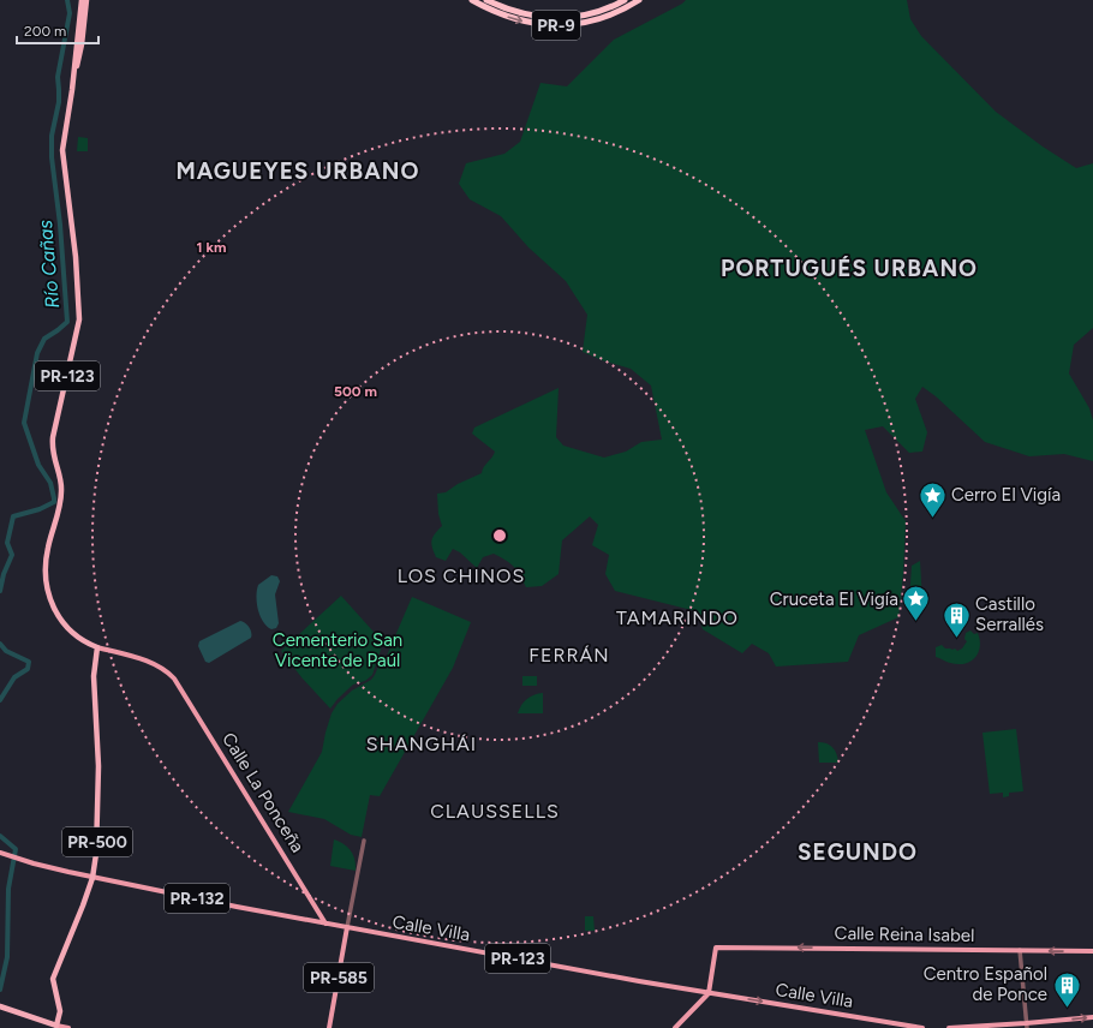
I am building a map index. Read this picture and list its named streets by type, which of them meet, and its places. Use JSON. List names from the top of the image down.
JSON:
{
  "streets": {
    "highway": ["PR-9", "PR-123", "PR-500"],
    "main road": [
      "Calle La Ponceña",
      "PR-132",
      "Calle Villa",
      "Calle Reina Isabel",
      "PR-585"
    ]
  },
  "crossings": [
    ["PR-123", "Calle La Ponceña"],
    ["PR-123", "PR-500"],
    ["Calle La Ponceña", "PR-500"],
    ["Calle La Ponceña", "Calle Villa"],
    ["PR-500", "Calle Villa"],
    ["Calle Villa", "Calle Reina Isabel"],
    ["Calle Villa", "PR-585"]
  ],
  "one_way": ["Calle Reina Isabel"],
  "districts": [
    "MAGUEYES URBANO",
    "PORTUGUÉS URBANO",
    "LOS CHINOS",
    "TAMARINDO",
    "FERRÁN",
    "SHANGHÁI",
    "CLAUSSELLS",
    "SEGUNDO"
  ],
  "water": ["Río Cañas"],
  "parks": ["Cementerio San Vicente de Paúl"],
  "places": {
    "place": ["Cerro El Vigía", "Cruceta El Vigía"],
    "building": ["Castillo Serrallés", "Centro Español de Ponce"]
  },
  "scale_bar": "200 m",
  "rings": ["1 km", "500 m"]
}
